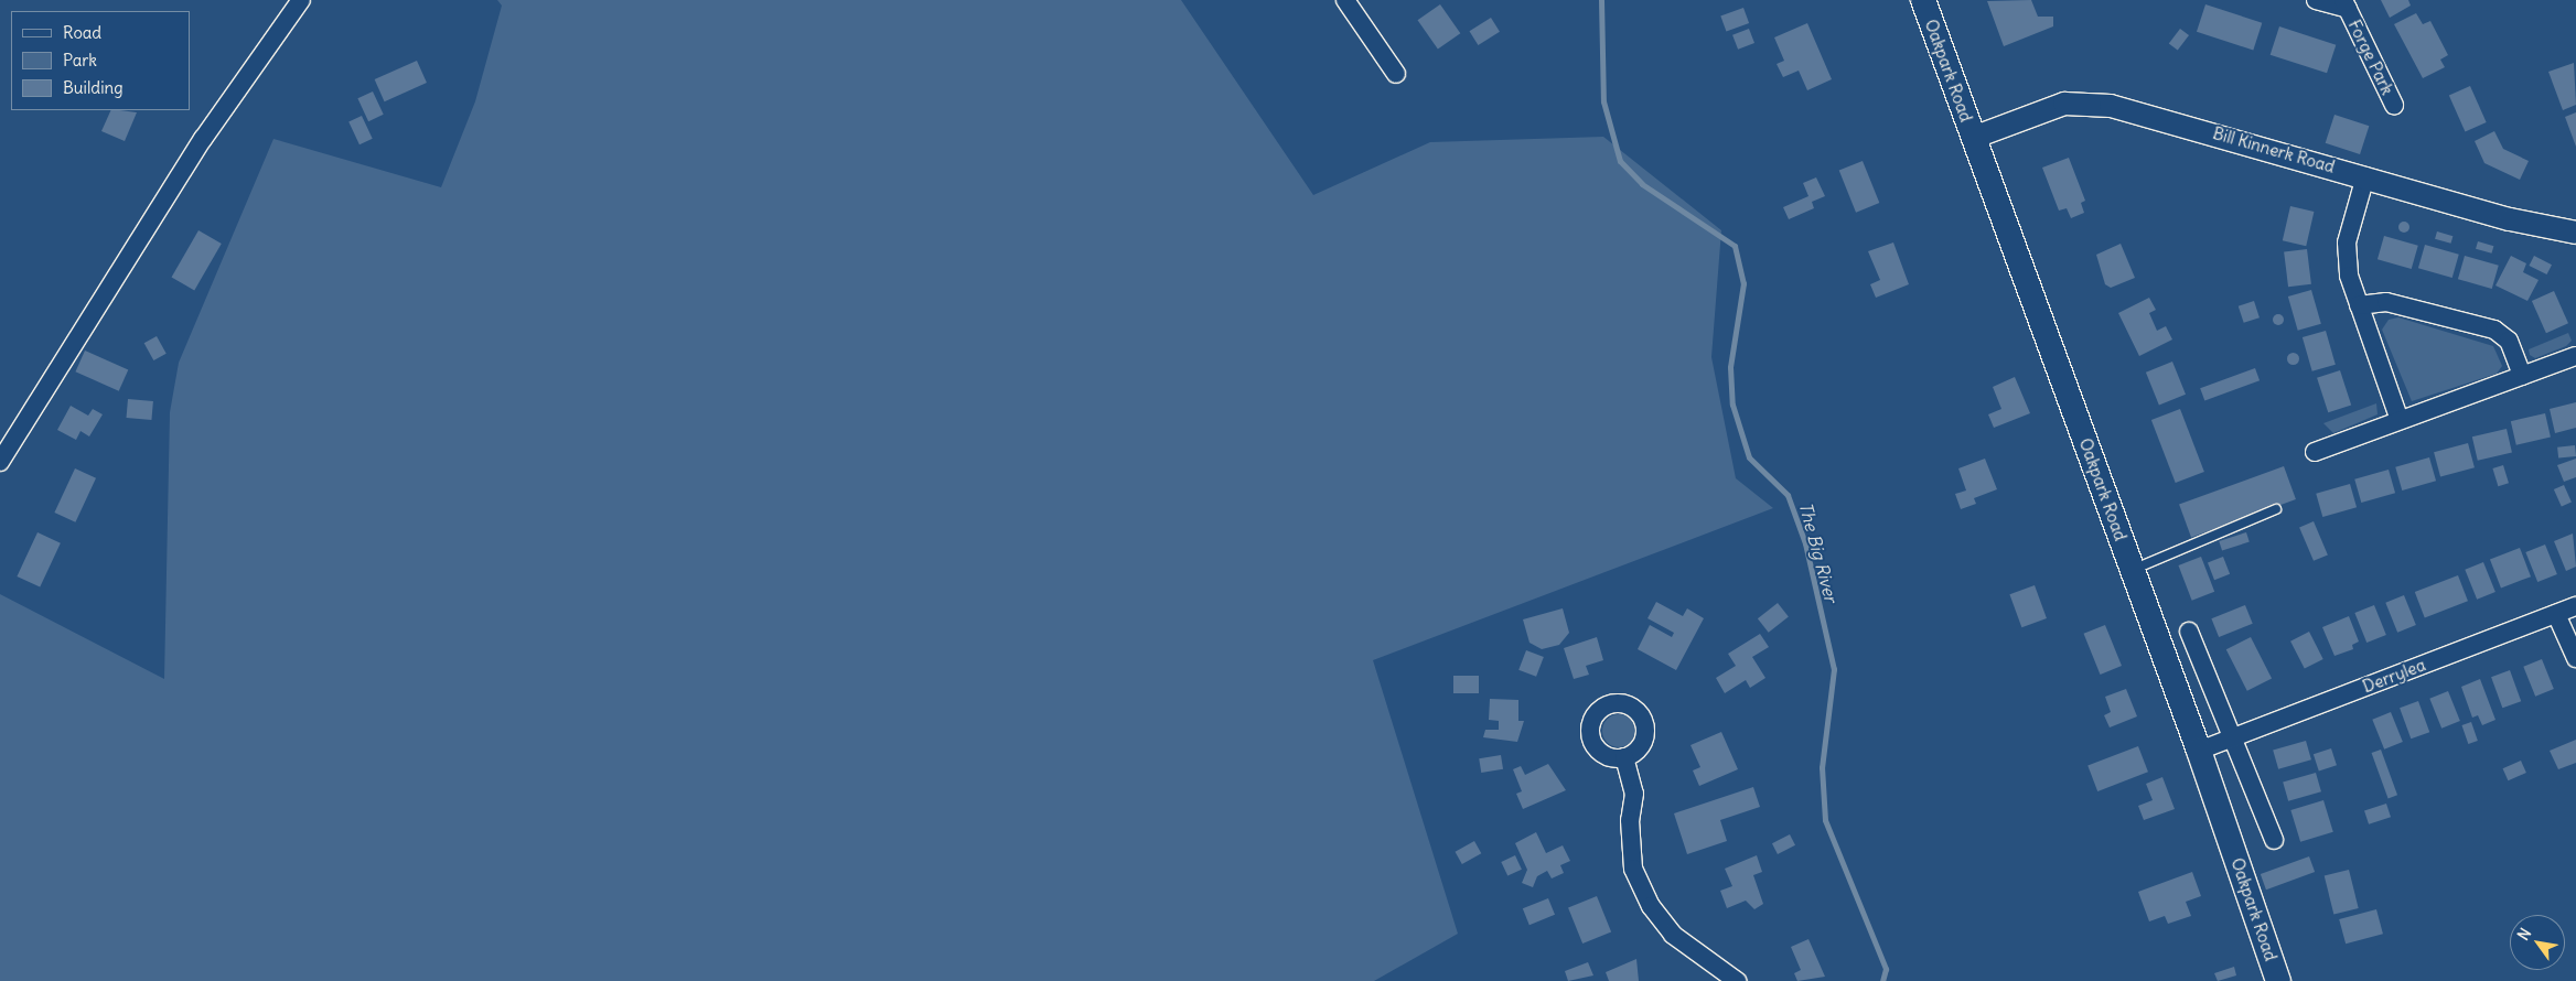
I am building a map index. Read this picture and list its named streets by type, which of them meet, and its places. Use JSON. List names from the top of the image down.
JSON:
{
  "streets": {
    "main road": ["Oakpark Road"],
    "street": ["Forge Park", "Bill Kinnerk Road", "Derrylea"]
  },
  "crossings": [
    ["Oakpark Road", "Bill Kinnerk Road"],
    ["Oakpark Road", "Derrylea"]
  ],
  "water": ["The Big River"],
  "legend": ["Road", "Park", "Building"],
  "north": "top left"
}
